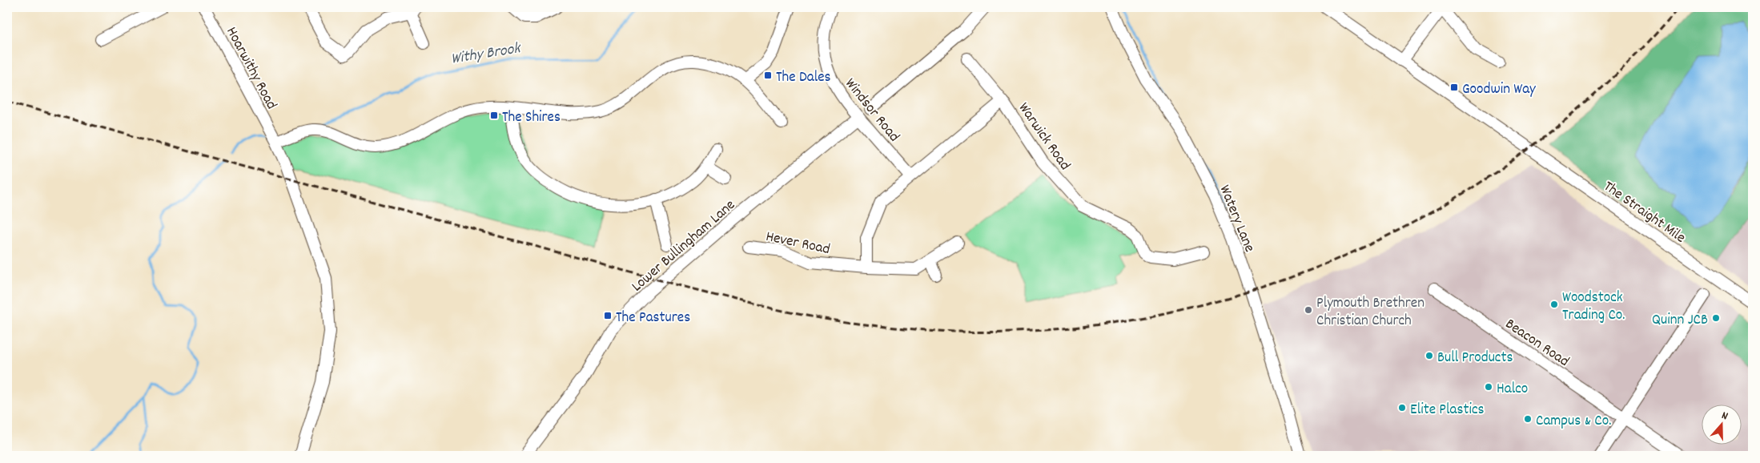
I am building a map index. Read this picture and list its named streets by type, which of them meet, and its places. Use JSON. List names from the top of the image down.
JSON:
{
  "streets": {
    "street": [
      "Hoarwithy Road",
      "Windsor Road",
      "Warwick Road",
      "The Straight Mile",
      "Watery Lane",
      "Hever Road",
      "Lower Bullingham Lane",
      "Beacon Road"
    ]
  },
  "crossings": [
    ["Windsor Road", "Warwick Road"],
    ["Windsor Road", "Lower Bullingham Lane"]
  ],
  "water": ["Withy Brook"],
  "places": {
    "transit": [
      "The Dales",
      "Goodwin Way",
      "The Shires",
      "The Pastures"
    ],
    "other": [
      "Woodstock Trading Co.",
      "Plymouth Brethren Christian Church",
      "Quinn JCB",
      "Bull Products",
      "Halco",
      "Elite Plastics",
      "Campus & Co."
    ]
  },
  "north": "top"
}
